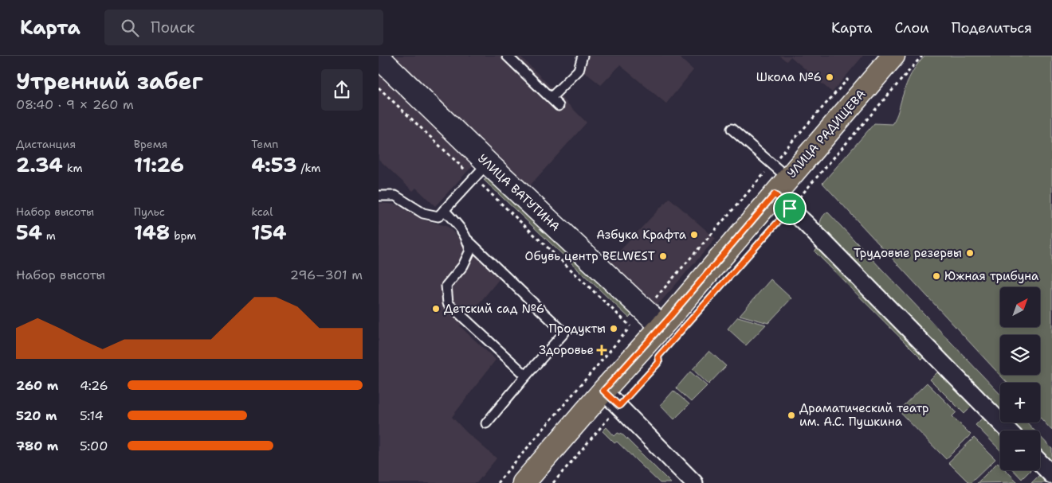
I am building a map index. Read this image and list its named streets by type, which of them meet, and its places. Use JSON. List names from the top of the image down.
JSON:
{
  "streets": {
    "main road": ["УЛИЦА РАДИЩЕВА"],
    "street": ["УЛИЦА ВАТУТИНА"]
  },
  "crossings": [
    ["УЛИЦА РАДИЩЕВА", "УЛИЦА ВАТУТИНА"]
  ],
  "places": {
    "other": [
      "Школа №6",
      "Азбука Крафта",
      "Трудовые резервы",
      "Обувь центр BELWEST",
      "Южная трибуна",
      "Детский сад №6",
      "Продукты",
      "Драматический театр им. А.С. Пушкина"
    ],
    "health": ["Здоровье"]
  },
  "north": "top right",
  "page": {
    "header": "Карта",
    "search": "Поиск",
    "nav": ["Карта", "Слои", "Поделиться"],
    "heading": ["Утренний забег", "08:40 · 9 × 260 m"],
    "stats": [
      ["Дистанция", "2.34 km"],
      ["Время", "11:26"],
      ["Темп", "4:53 /km"],
      ["Набор высоты", "54 m"],
      ["Пульс", "148 bpm"],
      ["kcal", "154"]
    ],
    "chart": ["Набор высоты", "296–301 m"],
    "map_buttons": ["+", "−"],
    "list": [
      {
        "name": "260 m",
        "note": "4:26"
      },
      {
        "name": "520 m",
        "note": "5:14"
      },
      {
        "name": "780 m",
        "note": "5:00"
      }
    ]
  }
}
